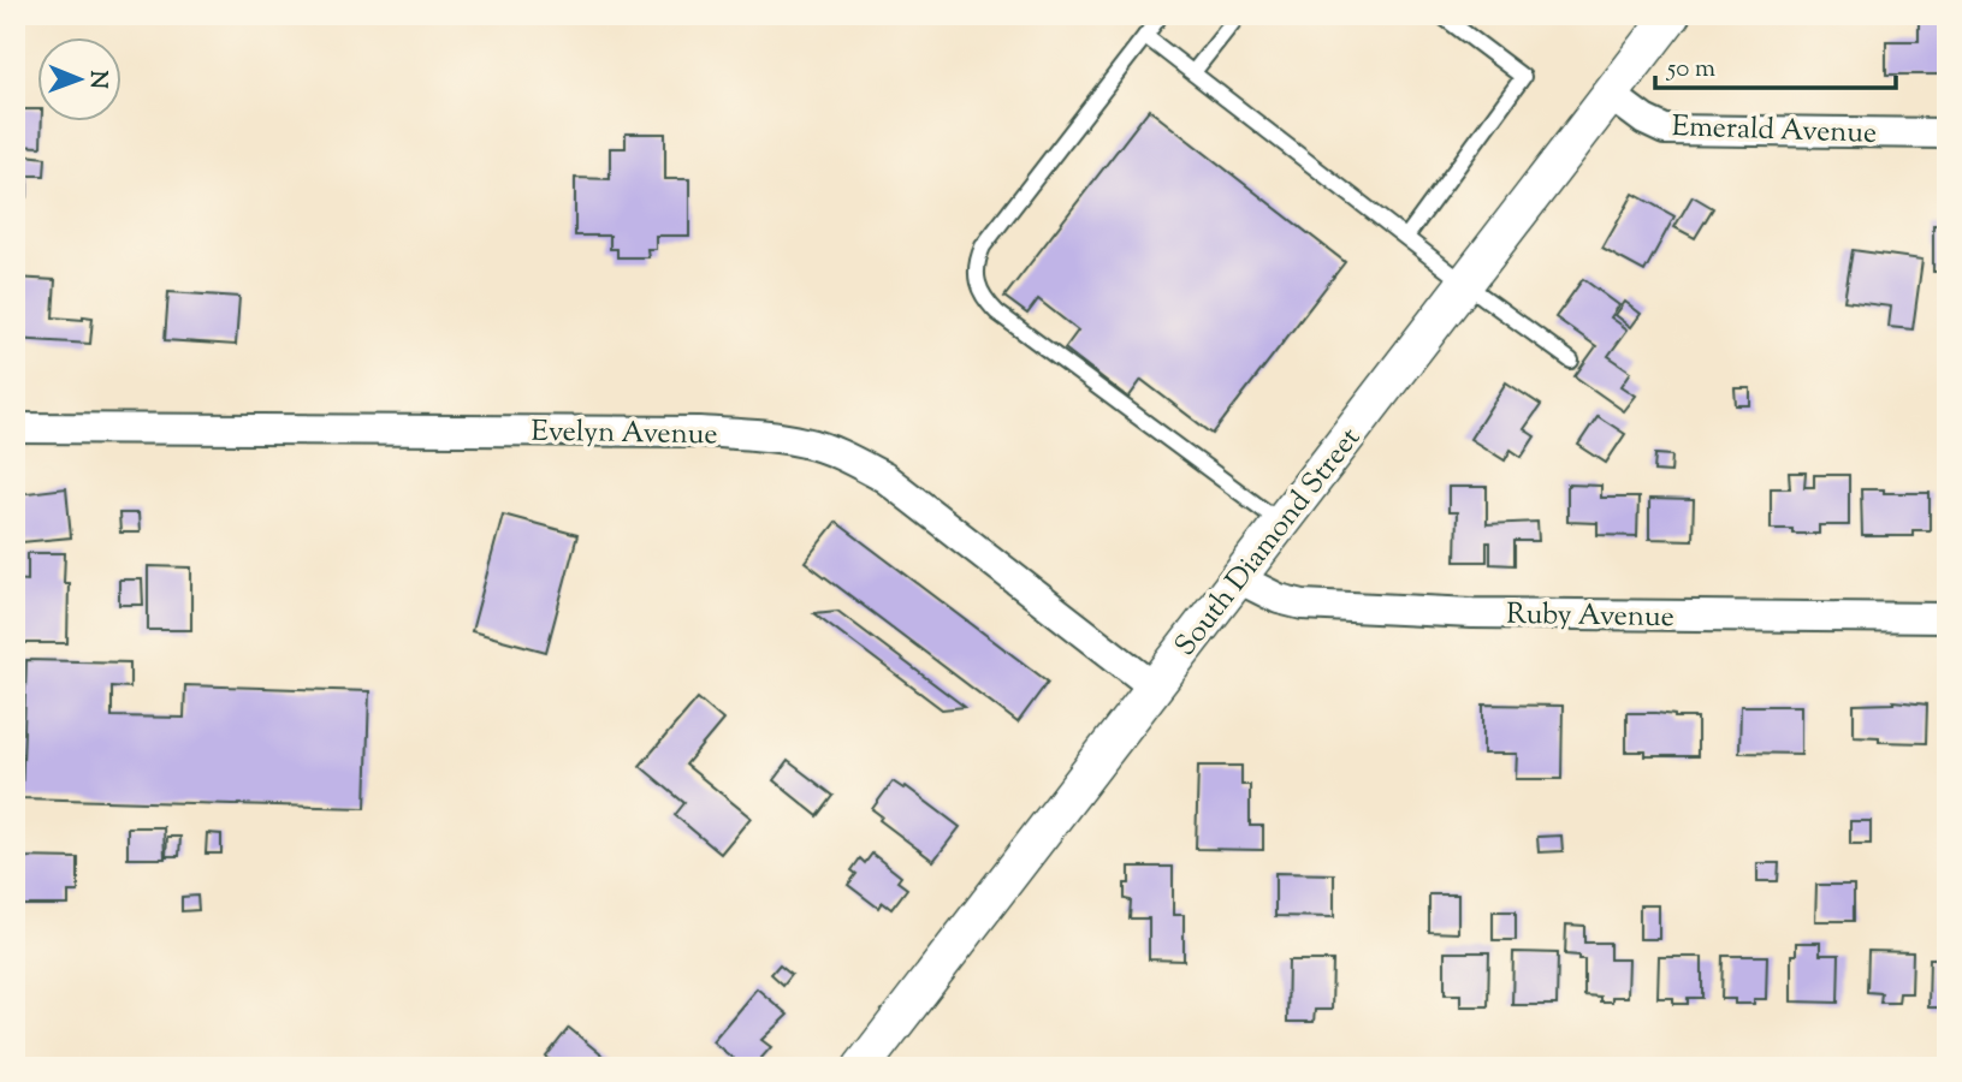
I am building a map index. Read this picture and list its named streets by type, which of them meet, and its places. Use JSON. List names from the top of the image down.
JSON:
{
  "streets": {
    "street": [
      "Emerald Avenue",
      "Evelyn Avenue",
      "South Diamond Street",
      "Ruby Avenue"
    ]
  },
  "crossings": [
    ["Emerald Avenue", "South Diamond Street"],
    ["Evelyn Avenue", "South Diamond Street"],
    ["South Diamond Street", "Ruby Avenue"]
  ],
  "scale_bar": "50 m",
  "north": "right"
}
